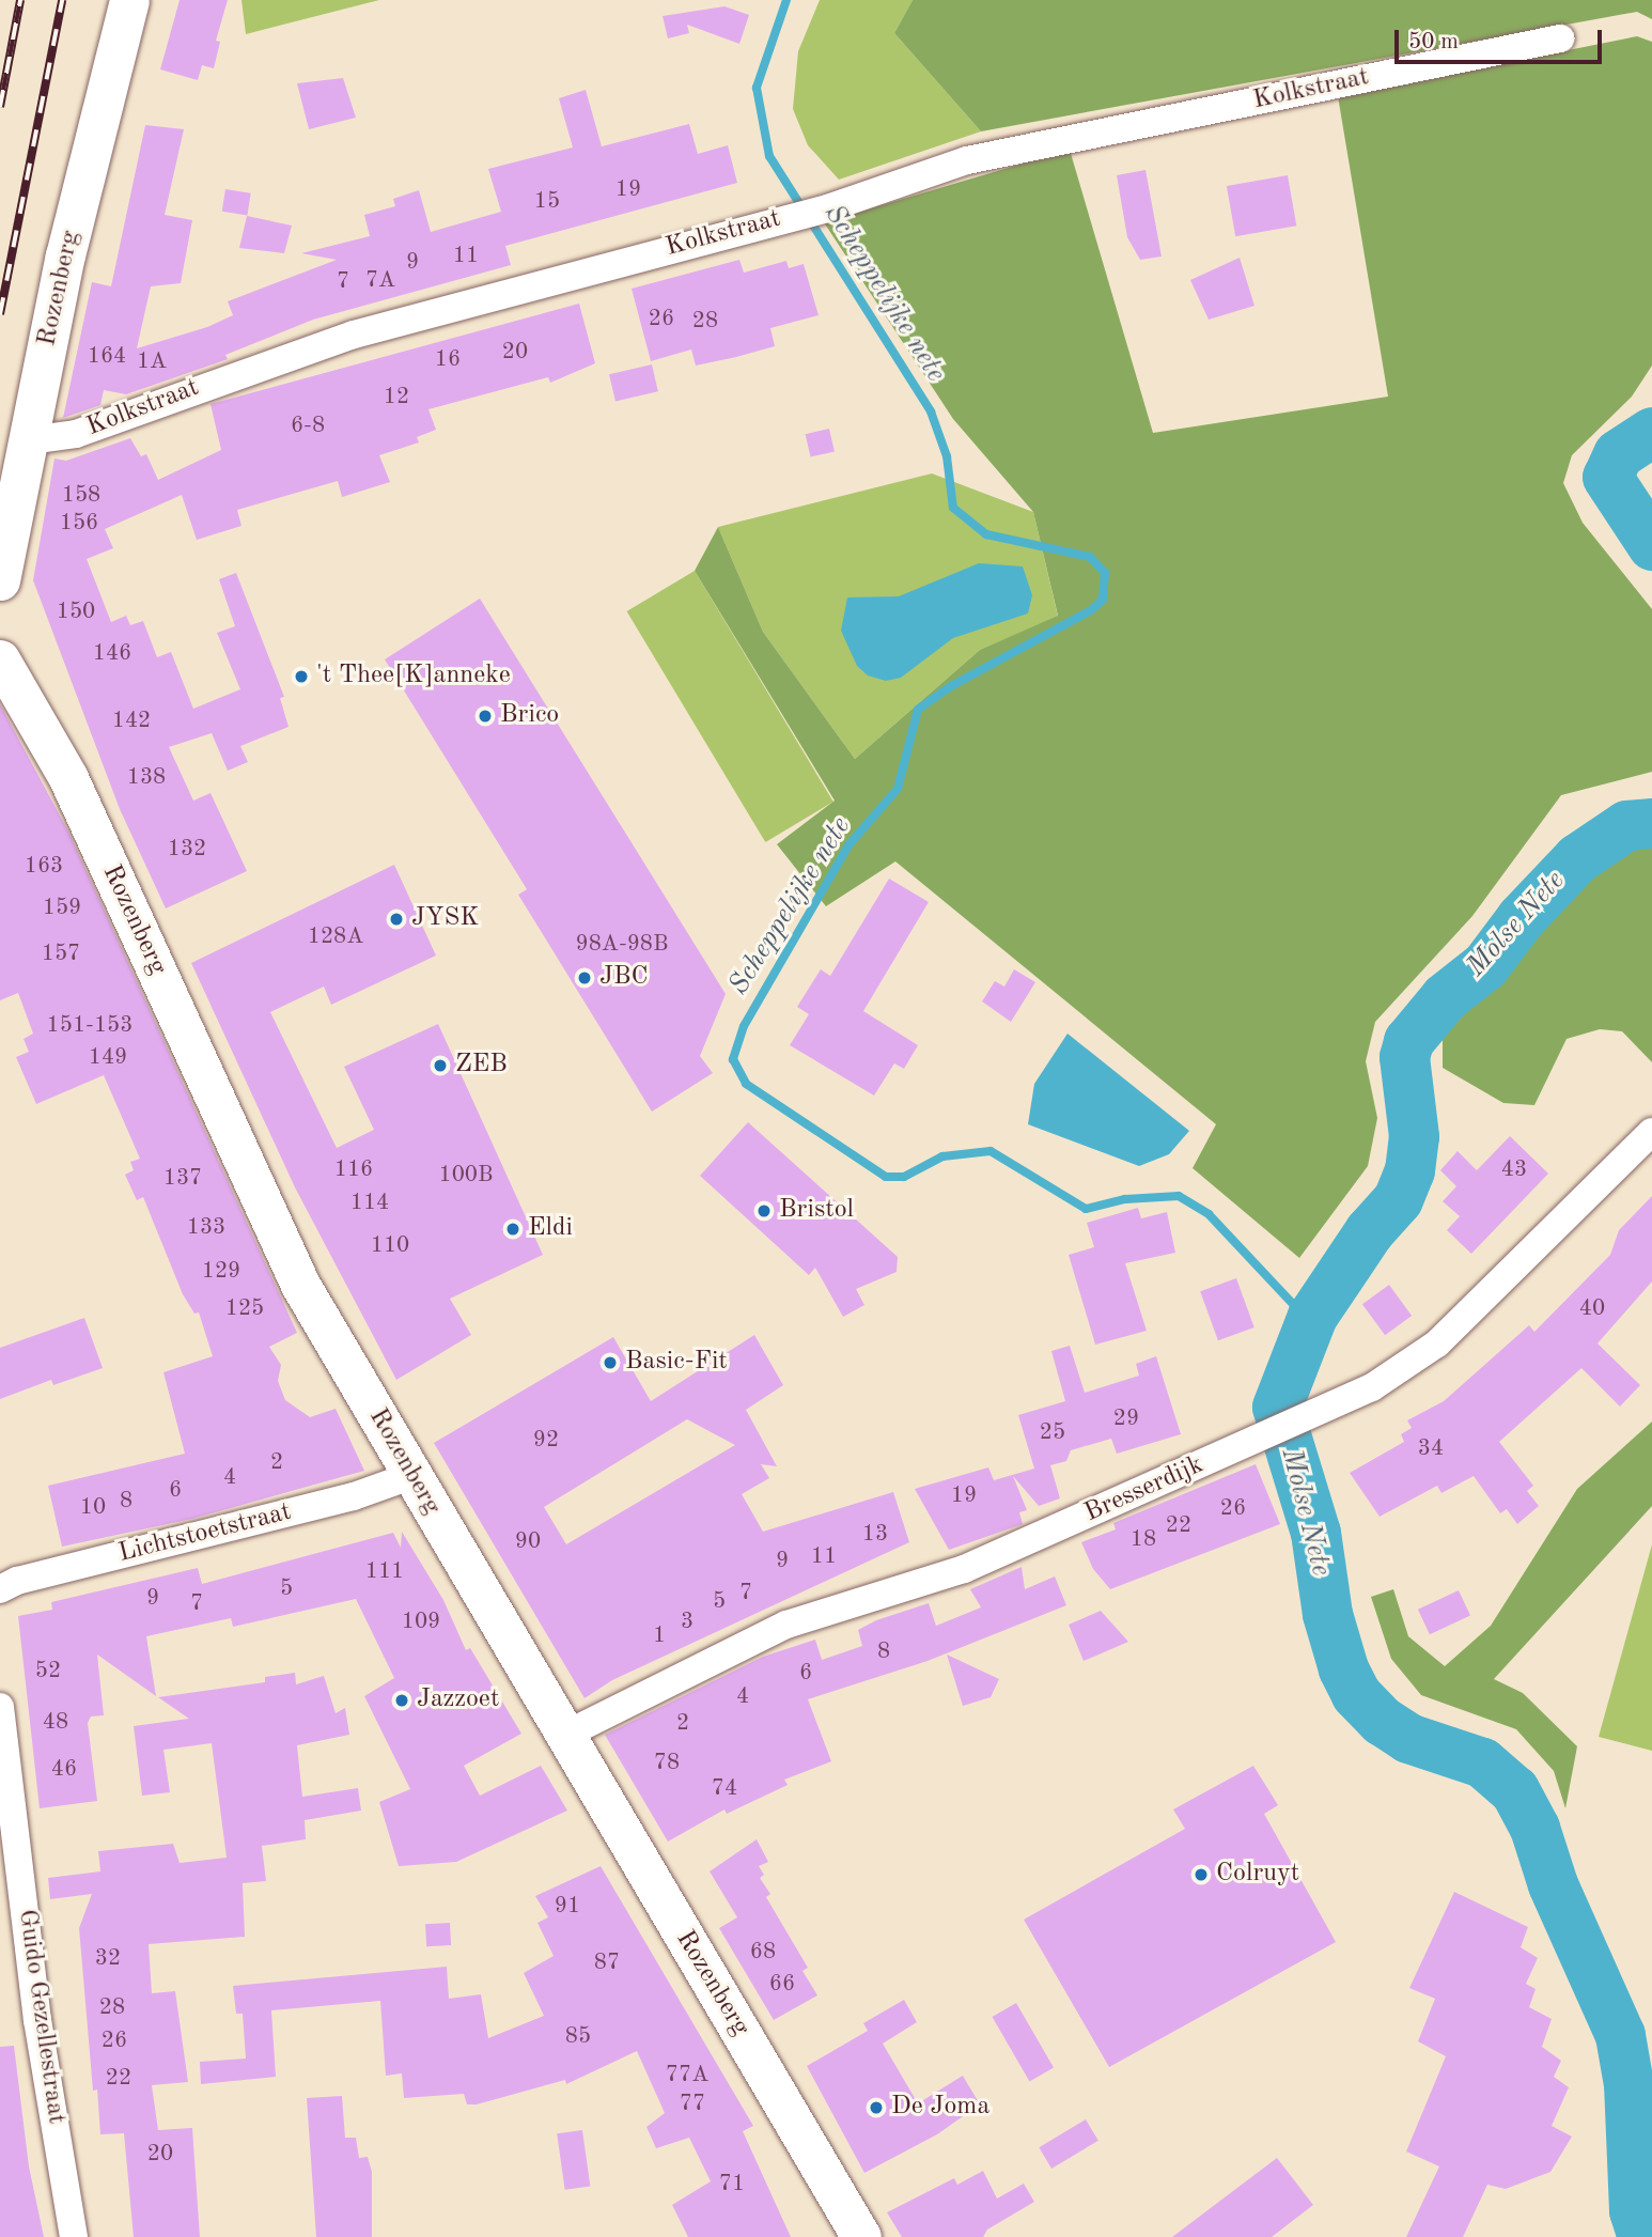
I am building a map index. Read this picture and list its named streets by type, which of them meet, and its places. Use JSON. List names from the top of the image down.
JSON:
{
  "streets": {
    "main road": ["Rozenberg"],
    "street": [
      "Kolkstraat",
      "Bresserdijk",
      "Lichtstoetstraat",
      "Guido Gezellestraat"
    ]
  },
  "crossings": [
    ["Kolkstraat", "Rozenberg"],
    ["Rozenberg", "Bresserdijk"],
    ["Rozenberg", "Lichtstoetstraat"]
  ],
  "water": ["Scheppelijke nete", "Molse Nete"],
  "places": [
    "'t Thee[K]anneke",
    "Brico",
    "JYSK",
    "JBC",
    "ZEB",
    "Bristol",
    "Eldi",
    "Basic-Fit",
    "Jazzoet",
    "Colruyt",
    "De Joma"
  ],
  "house_numbers": [
    "19",
    "15",
    "11",
    "9",
    "7A",
    "7",
    "26",
    "28",
    "20",
    "164",
    "16",
    "1A",
    "12",
    "6-8",
    "158",
    "156",
    "150",
    "146",
    "142",
    "138",
    "132",
    "163",
    "159",
    "128A",
    "98A-98B",
    "157",
    "151-153",
    "149",
    "116",
    "43",
    "100B",
    "137",
    "114",
    "133",
    "110",
    "129",
    "125",
    "40",
    "29",
    "25",
    "92",
    "34",
    "2",
    "4",
    "6",
    "19",
    "8",
    "10",
    "26",
    "22",
    "13",
    "18",
    "90",
    "11",
    "9",
    "111",
    "5",
    "7",
    "9",
    "5",
    "7",
    "109",
    "3",
    "1",
    "8",
    "52",
    "6",
    "4",
    "48",
    "2",
    "78",
    "46",
    "74",
    "91",
    "68",
    "32",
    "87",
    "66",
    "28",
    "85",
    "26",
    "77A",
    "22",
    "77",
    "20",
    "71"
  ],
  "scale_bar": "50 m"
}
